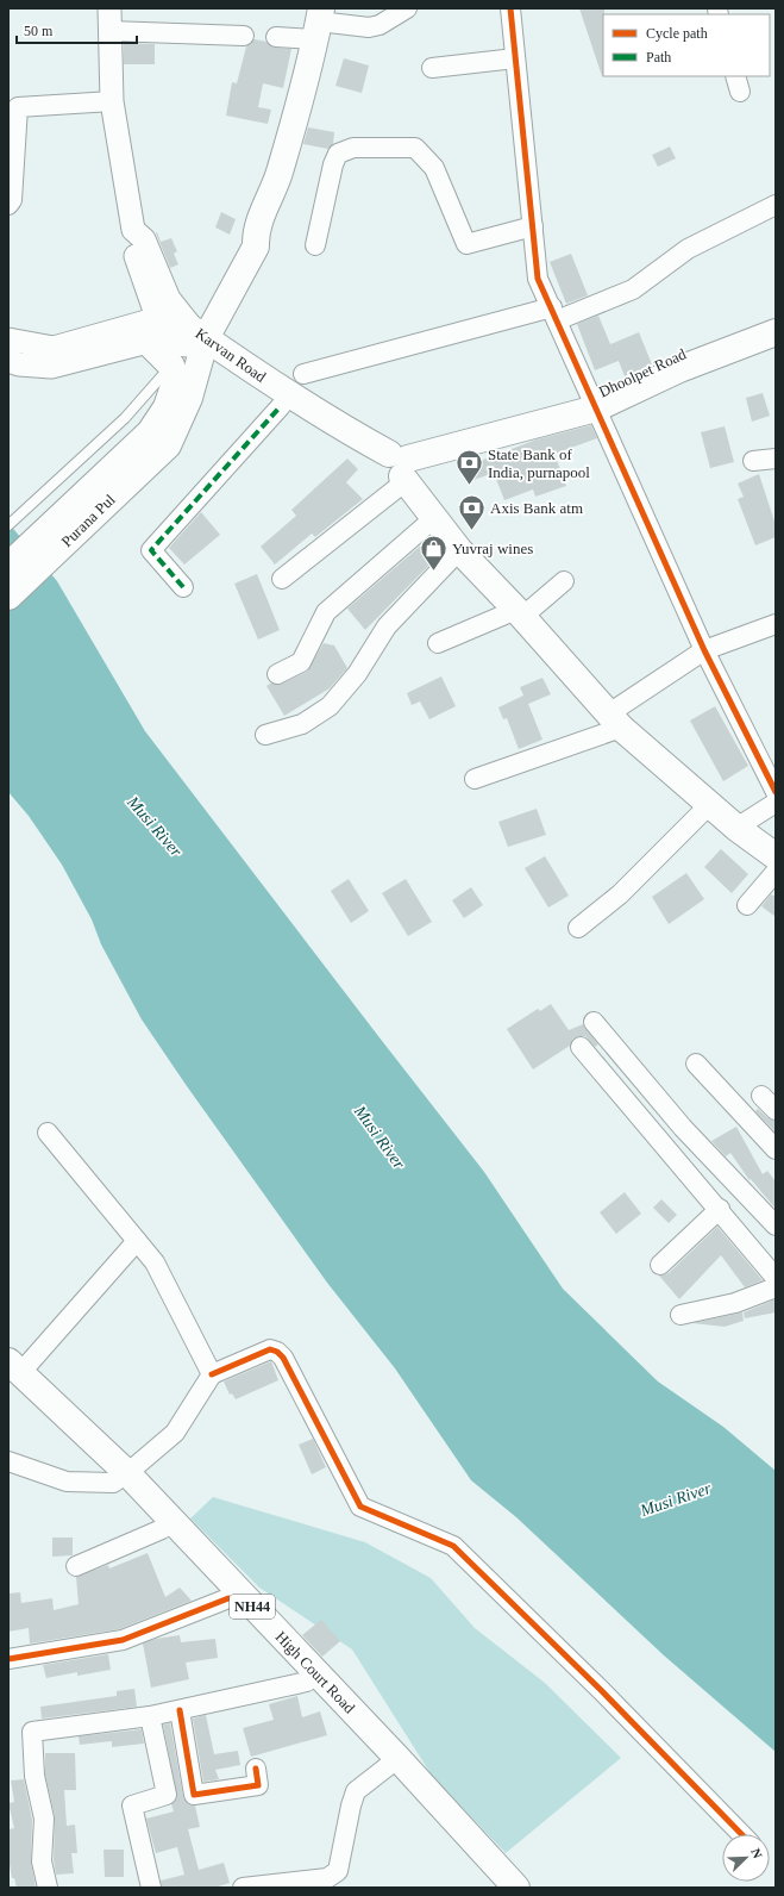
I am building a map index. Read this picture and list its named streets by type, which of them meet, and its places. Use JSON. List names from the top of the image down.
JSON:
{
  "streets": {
    "main road": [
      "Karvan Road",
      "Dhoolpet Road",
      "Purana Pul",
      "NH44",
      "High Court Road"
    ]
  },
  "crossings": [
    ["Karvan Road", "Dhoolpet Road"]
  ],
  "water": ["Musi River"],
  "places": {
    "bank": ["State Bank of India, purnapool", "Axis Bank atm"],
    "shop": ["Yuvraj wines"]
  },
  "legend": ["Cycle path", "Path"],
  "scale_bar": "50 m",
  "north": "top right"
}
